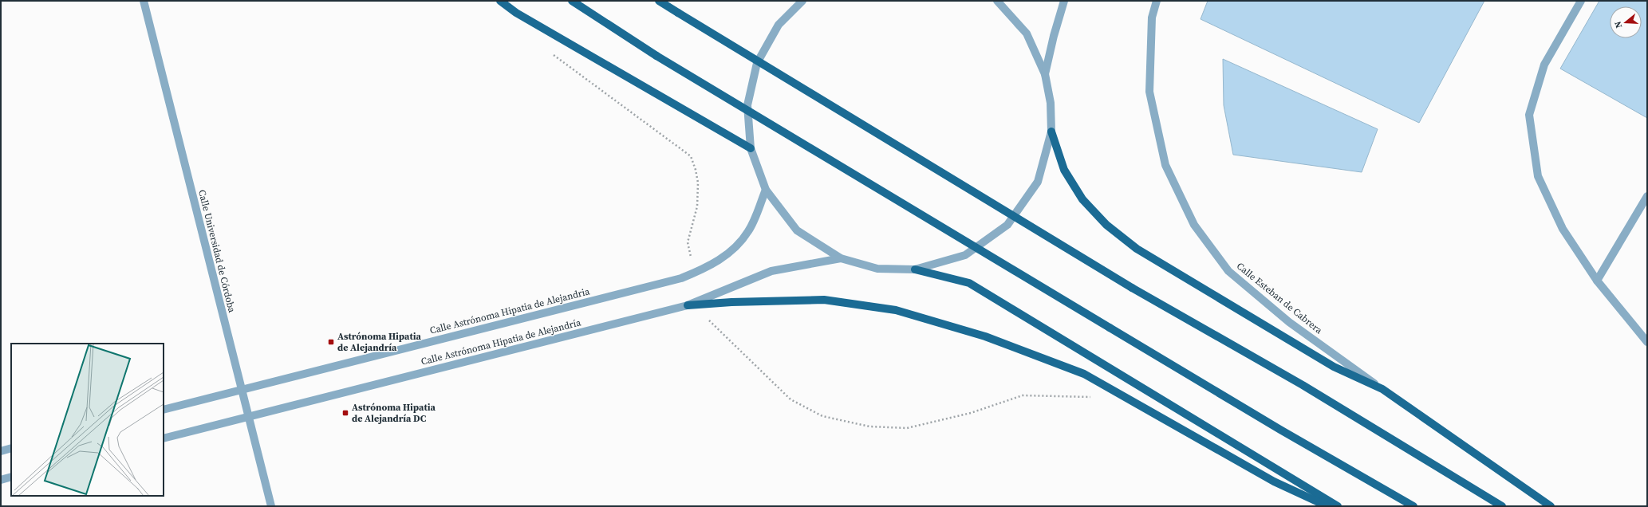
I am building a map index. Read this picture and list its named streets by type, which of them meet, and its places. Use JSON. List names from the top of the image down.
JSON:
{
  "streets": {
    "street": [
      "Calle Universidad de Córdoba",
      "Calle Esteban de Cabrera",
      "Calle Astrónoma Hipatia de Alejandria",
      "Calle Astrónoma Hipatia de Alejandría"
    ]
  },
  "crossings": [
    ["Calle Universidad de Córdoba", "Calle Astrónoma Hipatia de Alejandria"],
    ["Calle Universidad de Córdoba", "Calle Astrónoma Hipatia de Alejandría"]
  ],
  "places": {
    "transit": ["Astrónoma Hipatia de Alejandría", "Astrónoma Hipatia de Alejandría DC"]
  },
  "north": "left"
}
